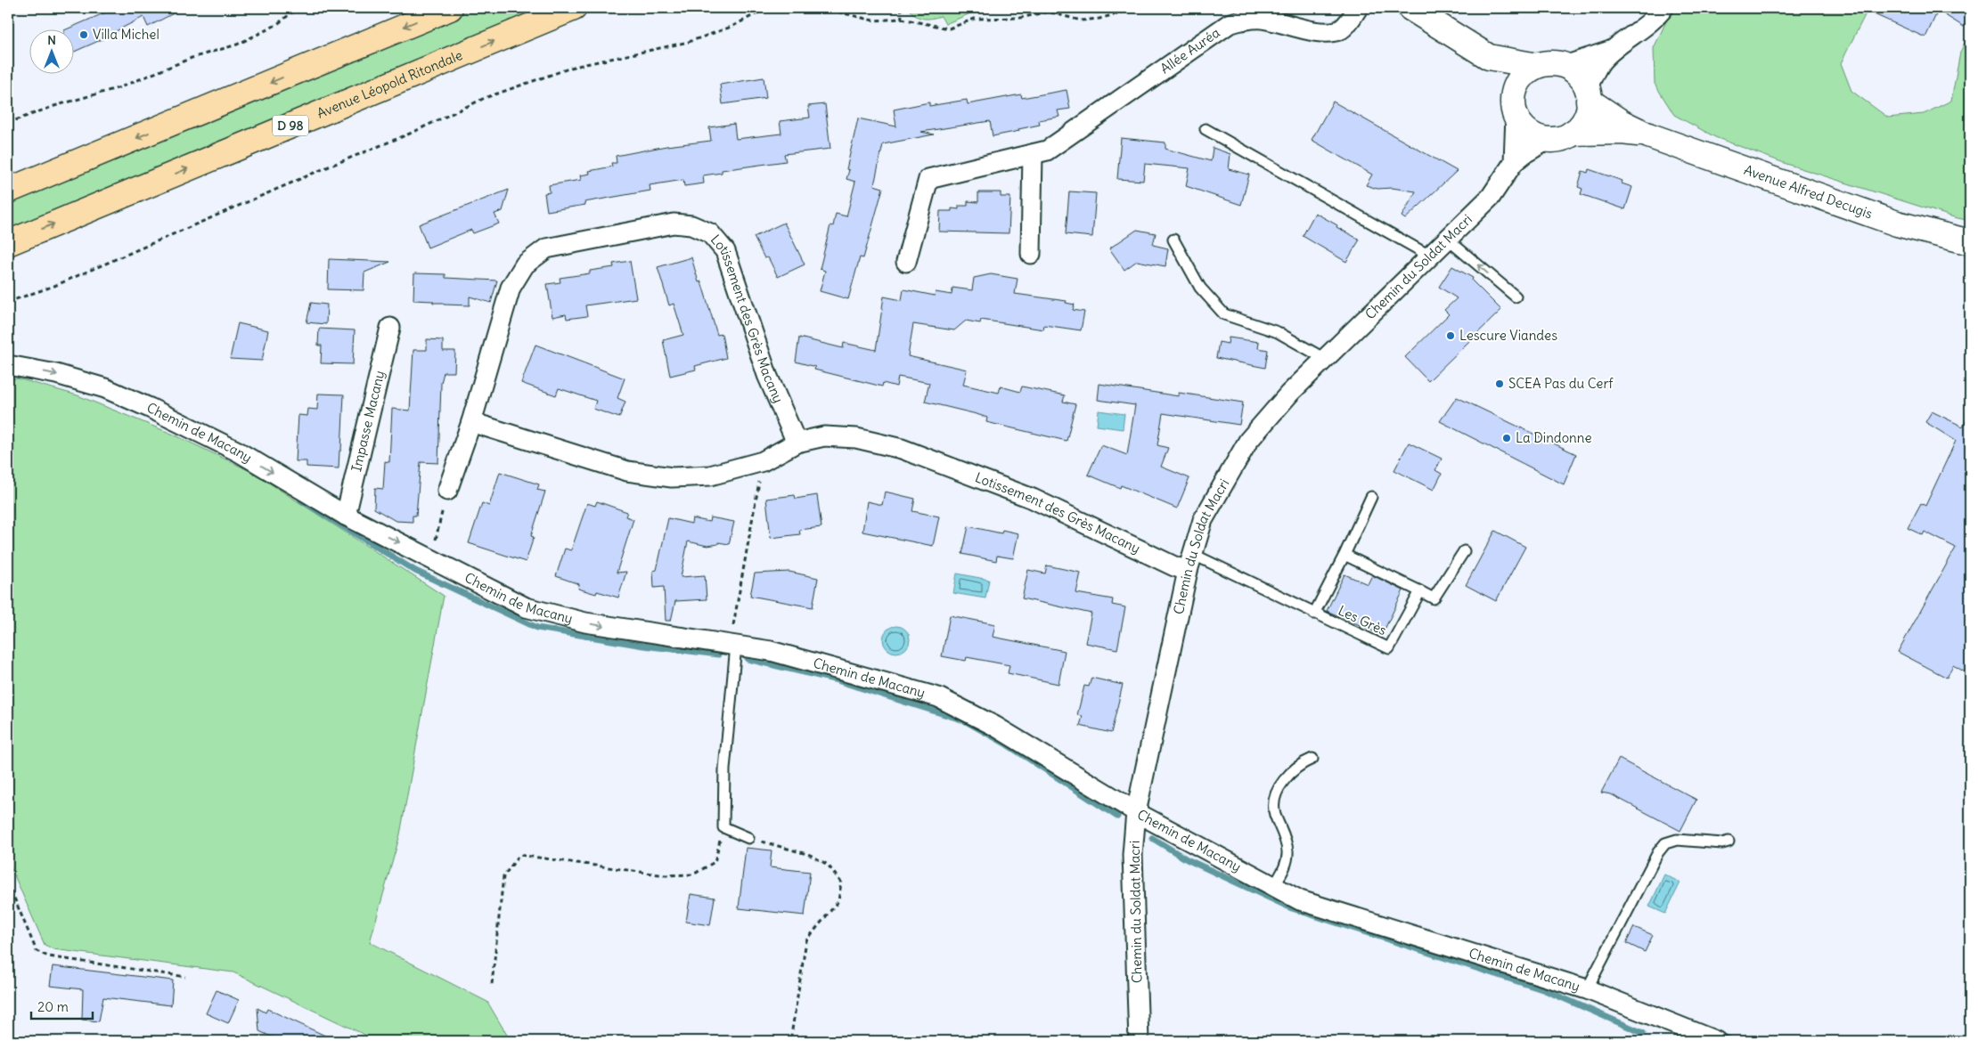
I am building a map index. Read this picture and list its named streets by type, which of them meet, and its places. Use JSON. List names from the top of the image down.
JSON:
{
  "streets": {
    "highway": ["Avenue Léopold Ritondale", "D 98"],
    "street": [
      "Allée Auréa",
      "Avenue Alfred Decugis",
      "Chemin du Soldat Macri",
      "Lotissement des Grès Macany",
      "Impasse Macany",
      "Chemin de Macany"
    ],
    "lane": ["Les Grès"]
  },
  "crossings": [
    ["Avenue Alfred Decugis", "Chemin du Soldat Macri"],
    ["Chemin du Soldat Macri", "Lotissement des Grès Macany"],
    ["Chemin du Soldat Macri", "Chemin de Macany"],
    ["Chemin du Soldat Macri", "Les Grès"],
    ["Lotissement des Grès Macany", "Les Grès"],
    ["Impasse Macany", "Chemin de Macany"]
  ],
  "one_way": ["Chemin de Macany"],
  "places": [
    "Villa Michel",
    "Lescure Viandes",
    "SCEA Pas du Cerf",
    "La Dindonne"
  ],
  "scale_bar": "20 m",
  "north": "top"
}
